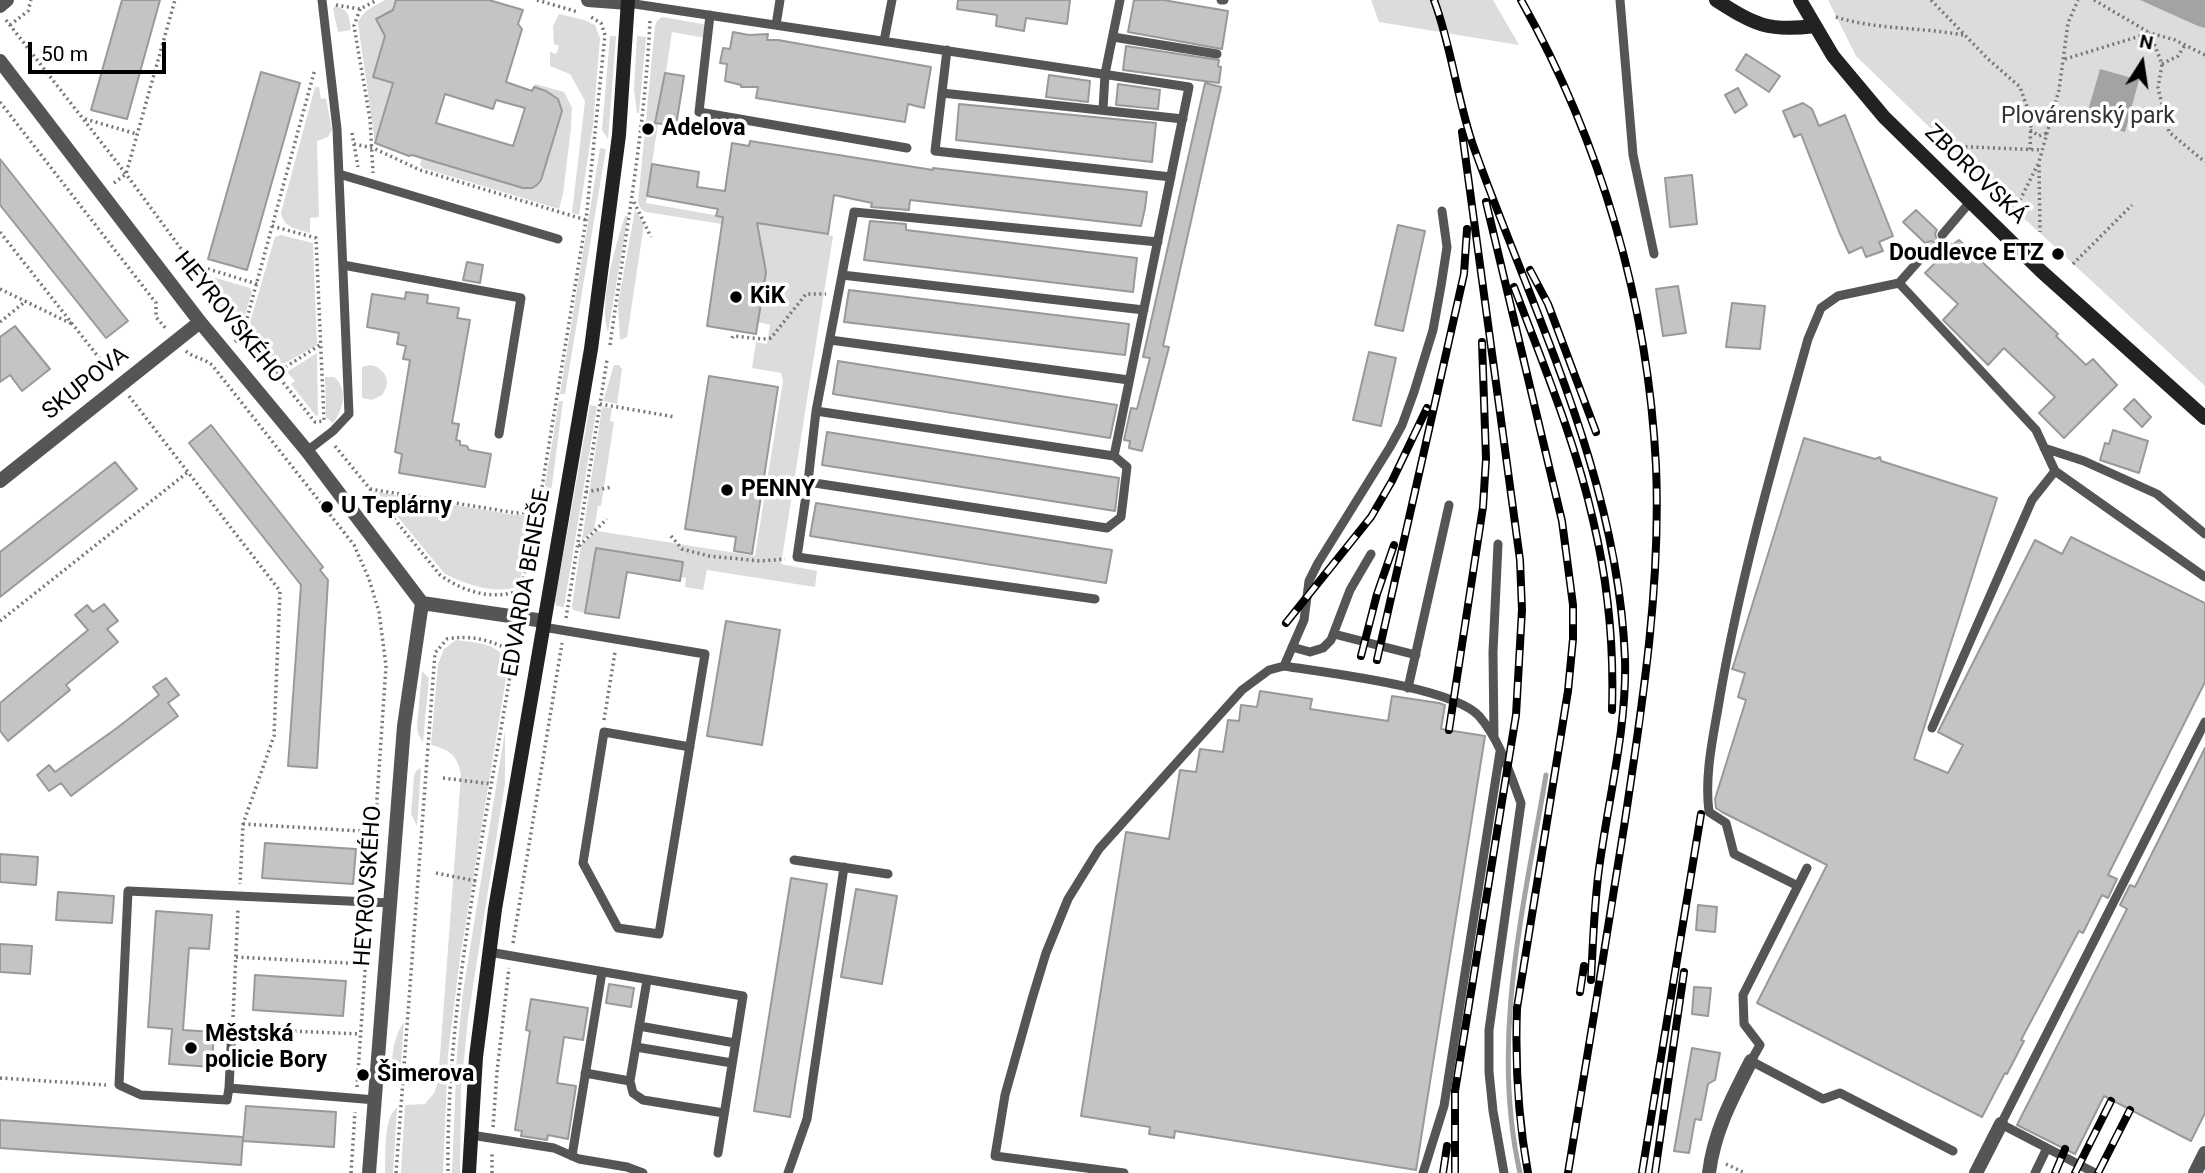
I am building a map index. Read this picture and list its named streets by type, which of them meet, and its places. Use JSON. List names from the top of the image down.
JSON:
{
  "streets": {
    "street": [
      "ZBOROVSKÁ",
      "HEYROVSKÉHO",
      "SKUPOVA",
      "EDVARDA BENEŠE"
    ]
  },
  "crossings": [
    ["HEYROVSKÉHO", "SKUPOVA"]
  ],
  "parks": ["Plovárenský park"],
  "places": [
    "Adelova",
    "Doudlevce ETZ",
    "KiK",
    "PENNY",
    "U Teplárny",
    "Městská policie Bory",
    "Šimerova"
  ],
  "scale_bar": "50 m",
  "north": "top"
}
